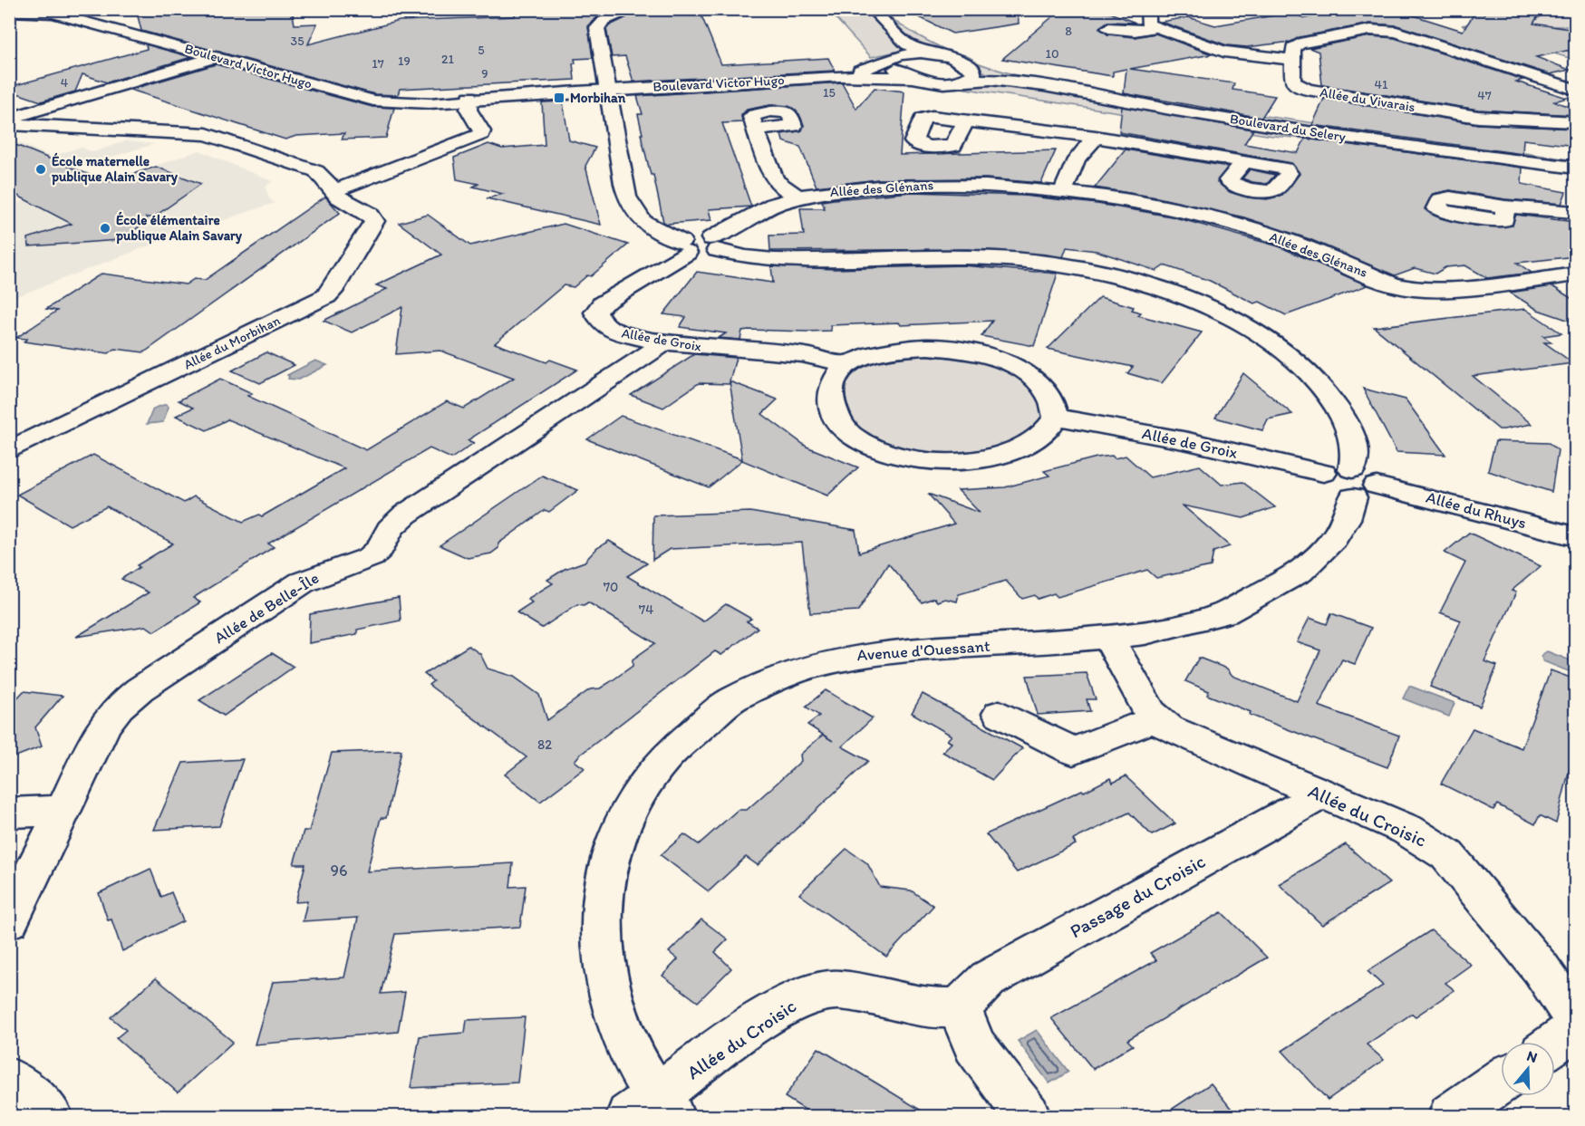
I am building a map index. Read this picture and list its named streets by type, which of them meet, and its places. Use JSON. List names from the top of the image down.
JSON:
{
  "streets": {
    "street": [
      "Boulevard Victor Hugo",
      "Allée du Vivarais",
      "Boulevard du Selery",
      "Allée des Glénans",
      "Allée de Groix",
      "Allée du Morbihan",
      "Allée du Rhuys",
      "Allée de Belle-Île",
      "Avenue d'Ouessant",
      "Allée du Croisic",
      "Passage du Croisic"
    ]
  },
  "crossings": [
    ["Boulevard Victor Hugo", "Boulevard du Selery"],
    ["Allée des Glénans", "Avenue d'Ouessant"],
    ["Allée de Groix", "Allée du Rhuys"],
    ["Allée de Groix", "Allée de Belle-Île"],
    ["Allée du Rhuys", "Avenue d'Ouessant"],
    ["Avenue d'Ouessant", "Allée du Croisic"],
    ["Allée du Croisic", "Passage du Croisic"]
  ],
  "places": {
    "transit": ["Morbihan"],
    "other": ["École maternelle publique Alain Savary", "École élémentaire publique Alain Savary"]
  },
  "house_numbers": [
    "8",
    "35",
    "5",
    "10",
    "21",
    "19",
    "17",
    "9",
    "4",
    "41",
    "15",
    "47",
    "70",
    "74",
    "82",
    "96"
  ],
  "north": "top"
}
